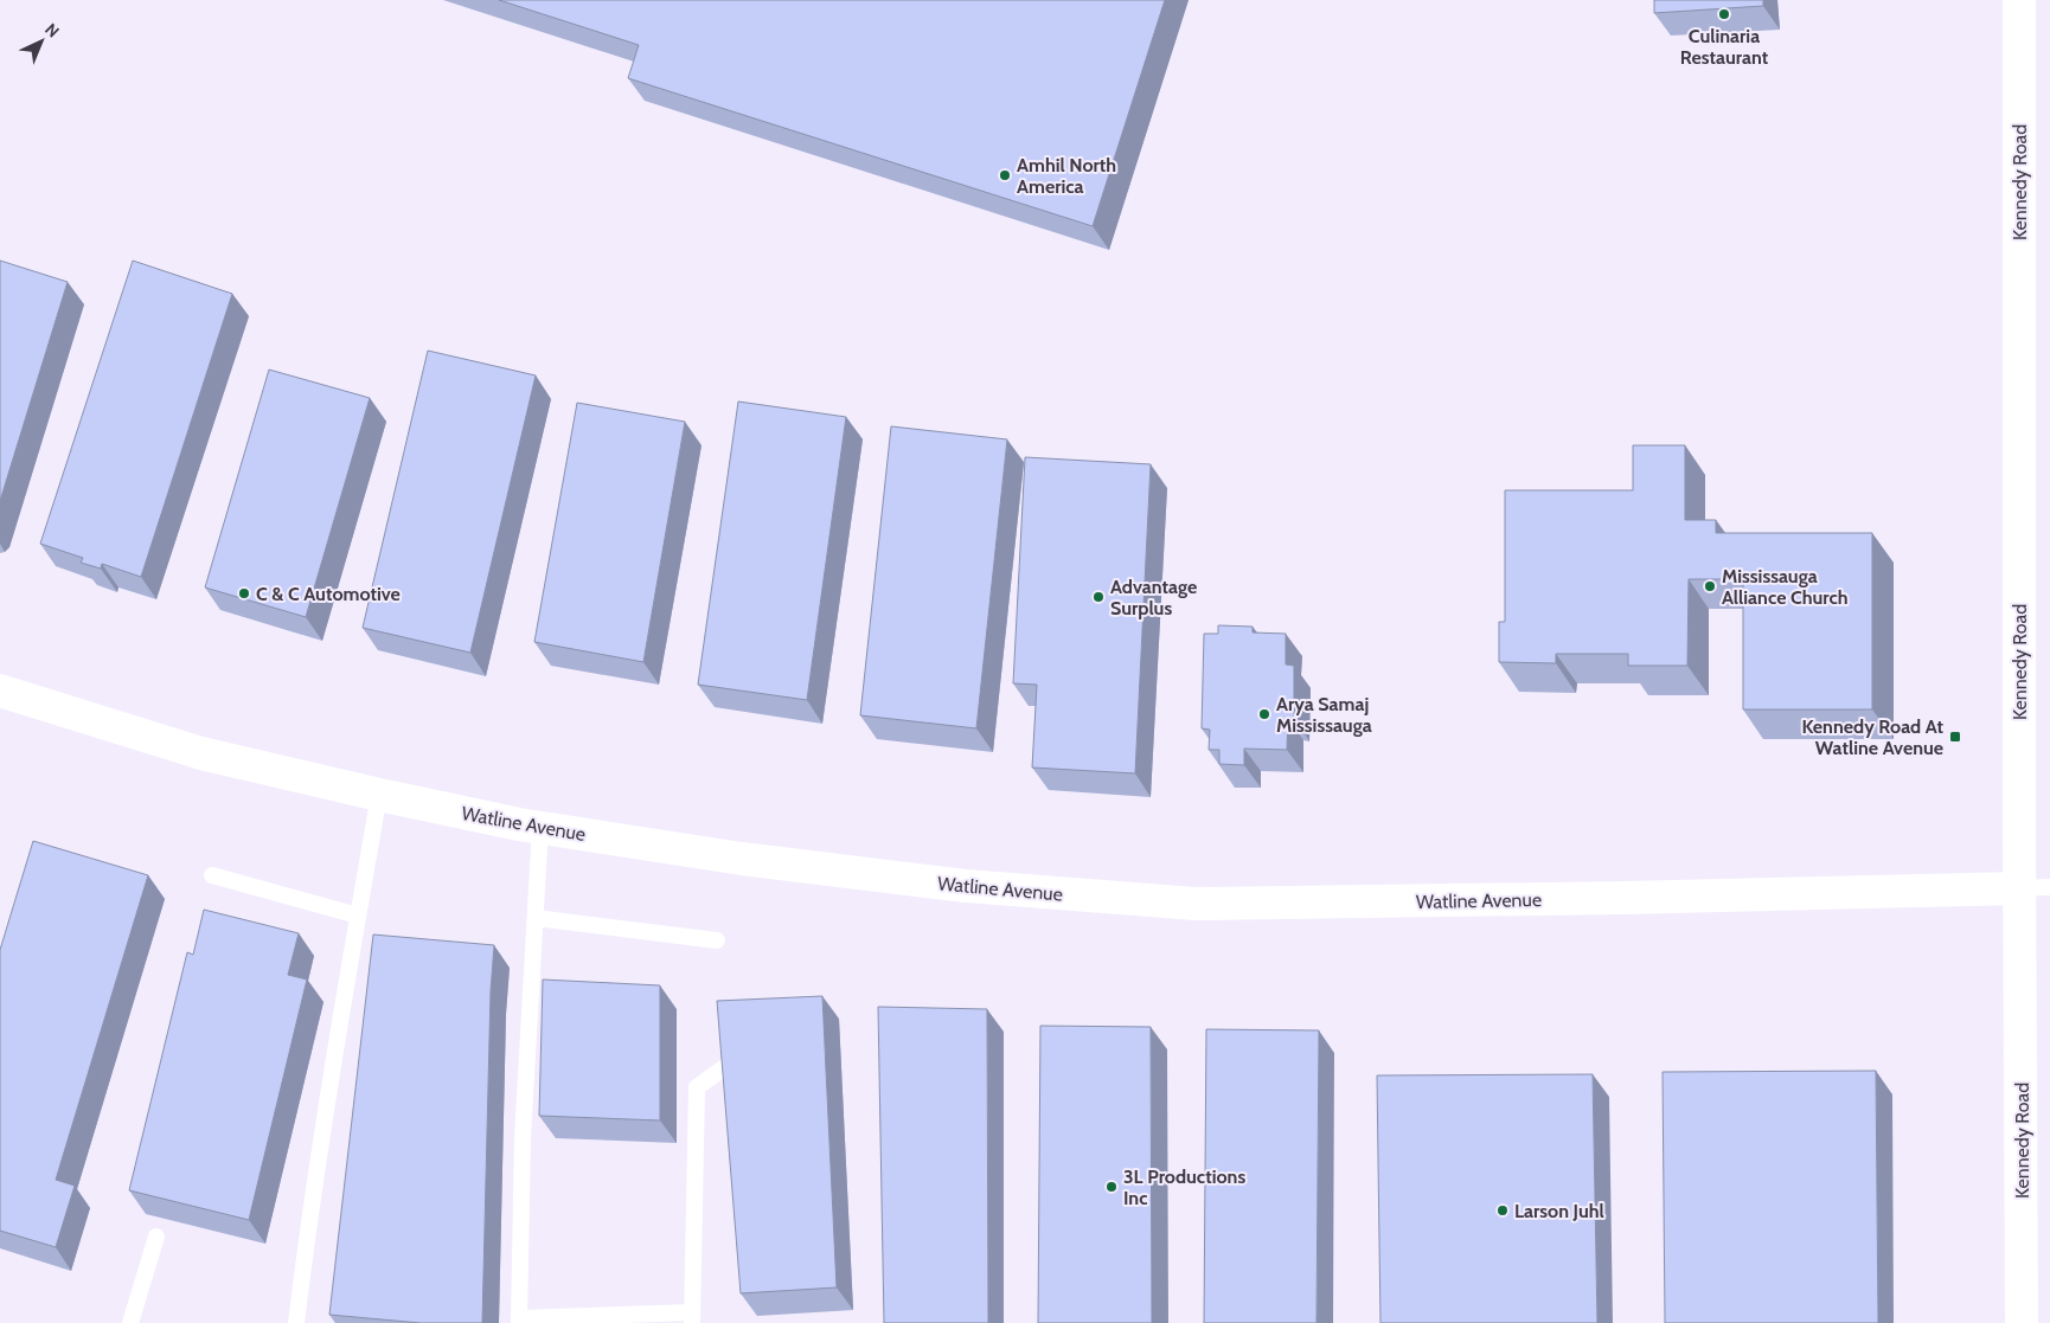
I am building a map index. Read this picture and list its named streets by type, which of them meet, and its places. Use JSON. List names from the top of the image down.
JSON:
{
  "streets": {
    "street": ["Kennedy Road", "Watline Avenue"]
  },
  "crossings": [
    ["Kennedy Road", "Watline Avenue"]
  ],
  "places": {
    "other": [
      "Culinaria Restaurant",
      "Amhil North America",
      "Mississauga Alliance Church",
      "C & C Automotive",
      "Advantage Surplus",
      "Arya Samaj Mississauga",
      "3L Productions Inc",
      "Larson Juhl"
    ],
    "transit": ["Kennedy Road At Watline Avenue"]
  },
  "north": "top right"
}
